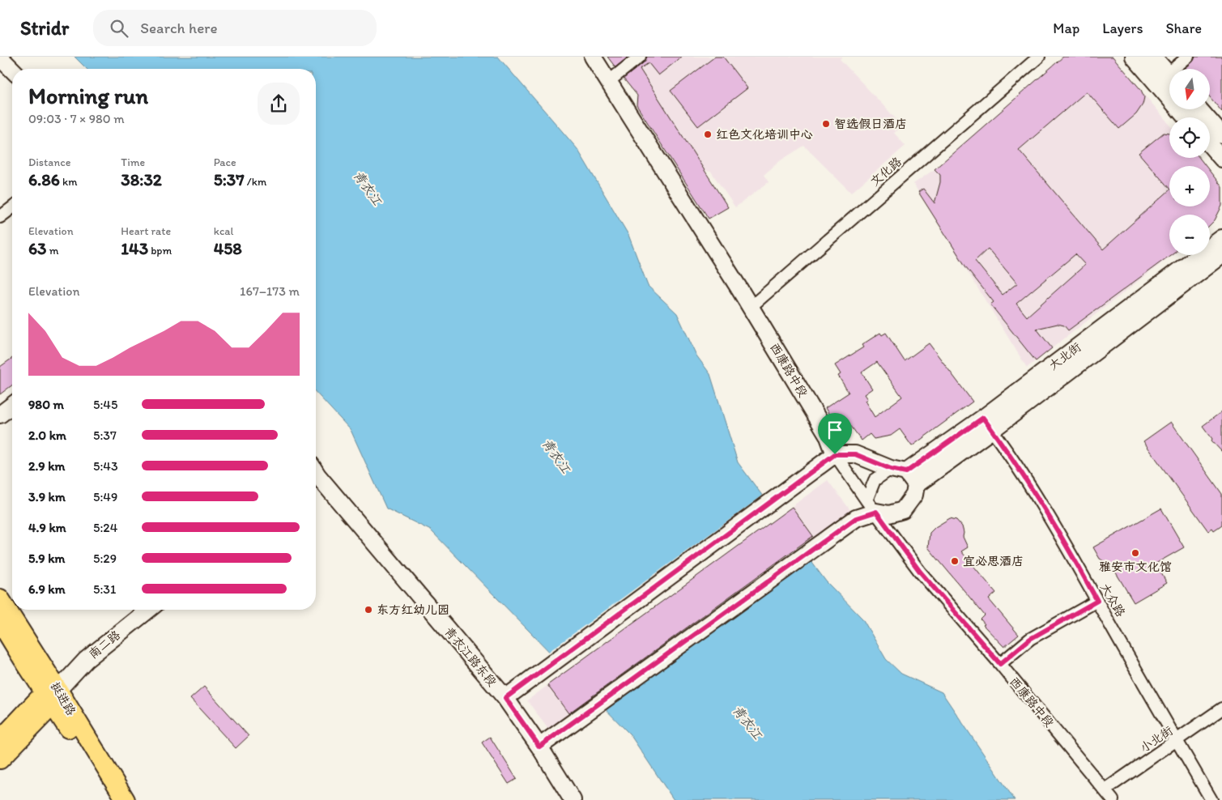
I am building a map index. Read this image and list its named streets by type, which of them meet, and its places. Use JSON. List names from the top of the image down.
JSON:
{
  "streets": {
    "main road": [
      "大北街",
      "西康路中段",
      "南二路",
      "青衣江路东段",
      "挺进路"
    ],
    "street": ["文化路", "大众路", "小北街"]
  },
  "crossings": [
    ["文化路", "西康路中段"],
    ["大北街", "西康路中段"],
    ["大北街", "大众路"],
    ["西康路中段", "小北街"],
    ["大众路", "小北街"],
    ["南二路", "挺进路"]
  ],
  "water": ["青衣江"],
  "places": [
    "智选假日酒店",
    "红色文化培训中心",
    "雅安市文化馆",
    "宜必思酒店",
    "东方红幼儿园"
  ],
  "north": "bottom",
  "page": {
    "header": "Stridr",
    "search": "Search here",
    "nav": ["Map", "Layers", "Share"],
    "map_buttons": ["+", "−"],
    "heading": ["Morning run", "09:03 · 7 × 980 m"],
    "stats": [
      ["Distance", "6.86 km"],
      ["Time", "38:32"],
      ["Pace", "5:37 /km"],
      ["Elevation", "63 m"],
      ["Heart rate", "143 bpm"],
      ["kcal", "458"]
    ],
    "chart": ["Elevation", "167–173 m"],
    "list": [
      {
        "name": "980 m",
        "note": "5:45"
      },
      {
        "name": "2.0 km",
        "note": "5:37"
      },
      {
        "name": "2.9 km",
        "note": "5:43"
      },
      {
        "name": "3.9 km",
        "note": "5:49"
      },
      {
        "name": "4.9 km",
        "note": "5:24"
      },
      {
        "name": "5.9 km",
        "note": "5:29"
      },
      {
        "name": "6.9 km",
        "note": "5:31"
      }
    ]
  }
}
